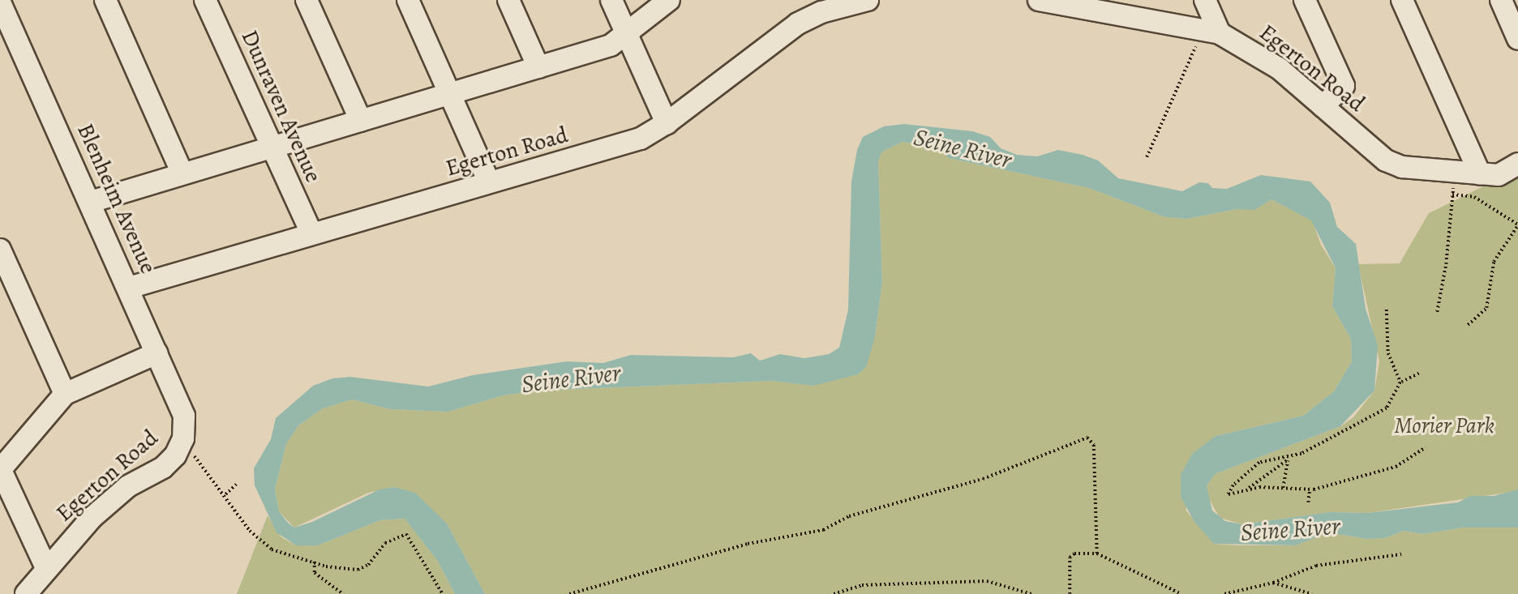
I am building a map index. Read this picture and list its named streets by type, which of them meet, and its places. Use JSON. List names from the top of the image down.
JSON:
{
  "streets": {
    "street": ["Egerton Road", "Dunraven Avenue", "Blenheim Avenue"]
  },
  "crossings": [
    ["Egerton Road", "Dunraven Avenue"],
    ["Egerton Road", "Blenheim Avenue"]
  ],
  "water": ["Seine River"],
  "parks": ["Morier Park"]
}
